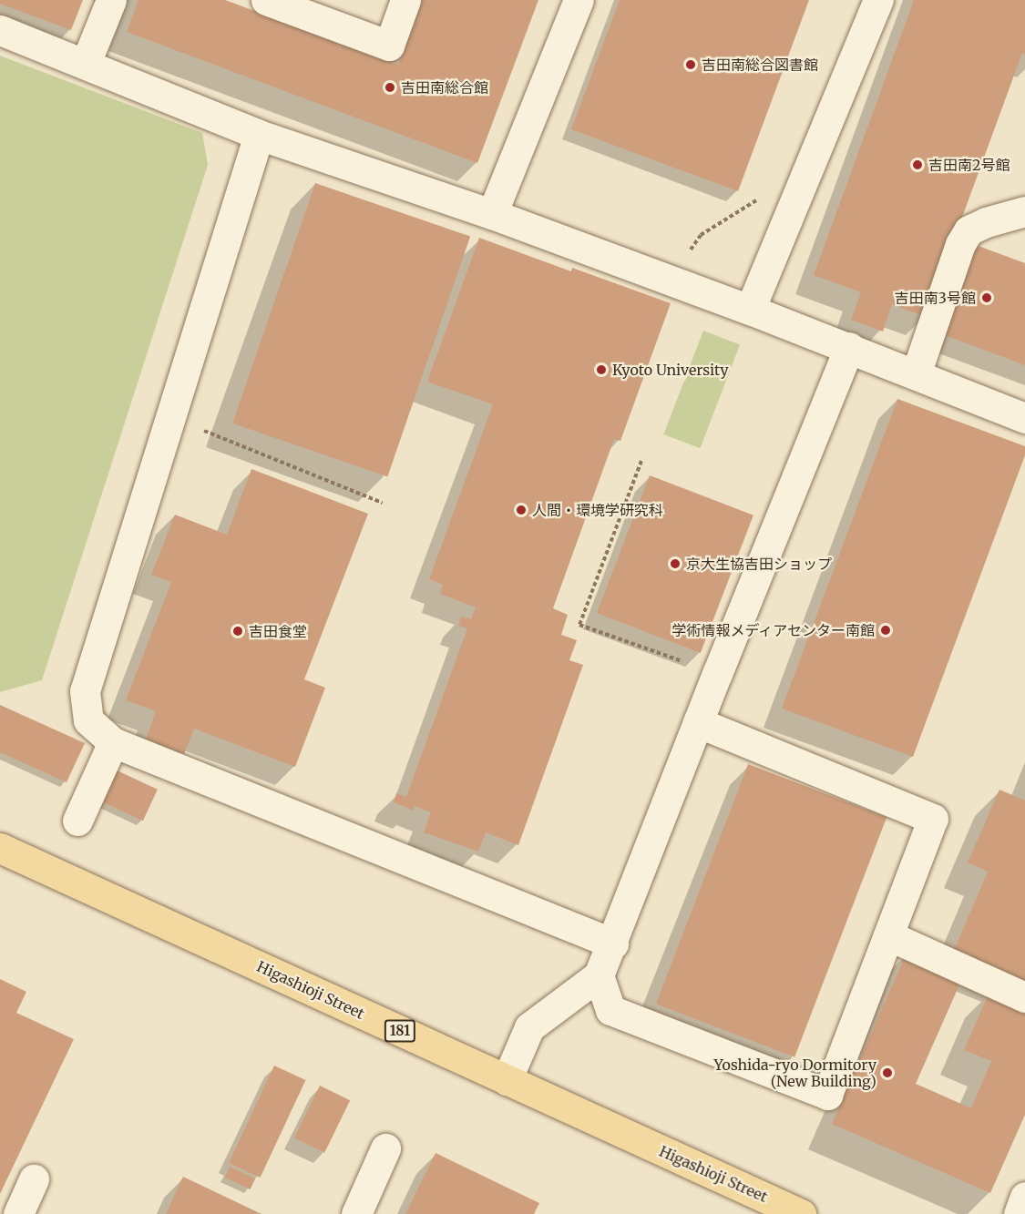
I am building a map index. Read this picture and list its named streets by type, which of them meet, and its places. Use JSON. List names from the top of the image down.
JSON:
{
  "streets": {
    "main road": ["Higashioji Street", "181"]
  },
  "places": [
    "吉田南総合図書館",
    "吉田南総合館",
    "吉田南2号館",
    "吉田南3号館",
    "Kyoto University",
    "人間・環境学研究科",
    "京大生協吉田ショップ",
    "学術情報メディアセンター南館",
    "吉田食堂",
    "Yoshida-ryo Dormitory (New Building)"
  ]
}
